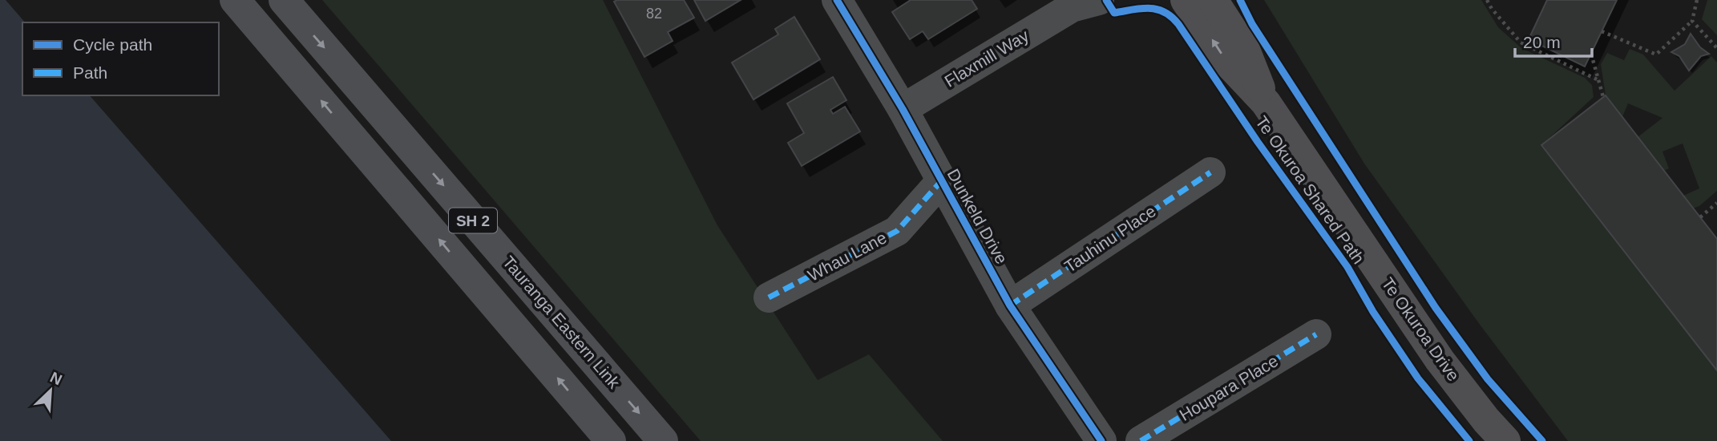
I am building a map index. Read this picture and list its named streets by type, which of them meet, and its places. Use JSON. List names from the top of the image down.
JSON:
{
  "streets": {
    "highway": ["SH 2", "Tauranga Eastern Link"],
    "main road": ["Te Okuroa Drive"],
    "street": [
      "Flaxmill Way",
      "Dunkeld Drive",
      "Tauhinu Place",
      "Whau Lane",
      "Houpara Place"
    ],
    "cycle path": ["Te Okuroa Shared Path"]
  },
  "crossings": [
    ["Flaxmill Way", "Dunkeld Drive"],
    ["Dunkeld Drive", "Tauhinu Place"],
    ["Dunkeld Drive", "Whau Lane"]
  ],
  "house_numbers": ["82"],
  "legend": ["Cycle path", "Path"],
  "scale_bar": "20 m",
  "north": "top right"
}
